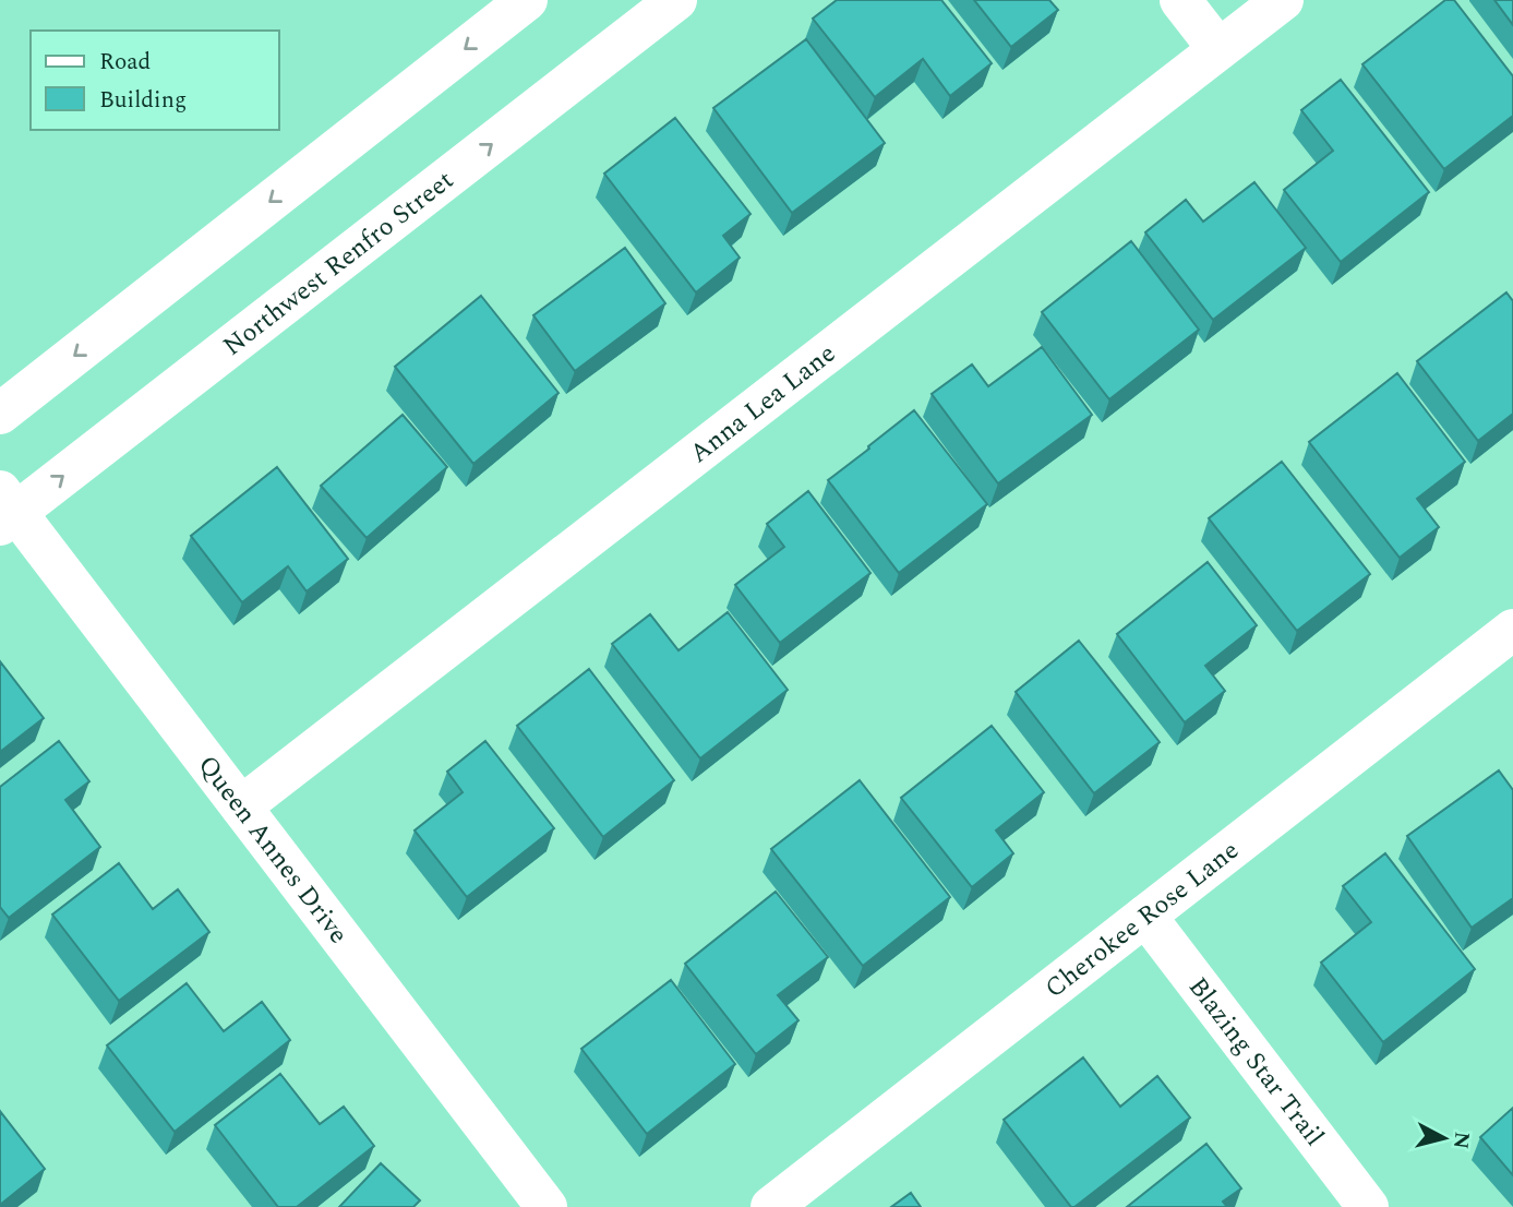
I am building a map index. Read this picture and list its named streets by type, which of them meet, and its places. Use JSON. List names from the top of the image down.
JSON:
{
  "streets": {
    "street": [
      "Northwest Renfro Street",
      "Anna Lea Lane",
      "Queen Annes Drive",
      "Cherokee Rose Lane",
      "Blazing Star Trail"
    ]
  },
  "crossings": [
    ["Northwest Renfro Street", "Queen Annes Drive"],
    ["Anna Lea Lane", "Queen Annes Drive"],
    ["Cherokee Rose Lane", "Blazing Star Trail"]
  ],
  "legend": ["Road", "Building"],
  "north": "right"
}
